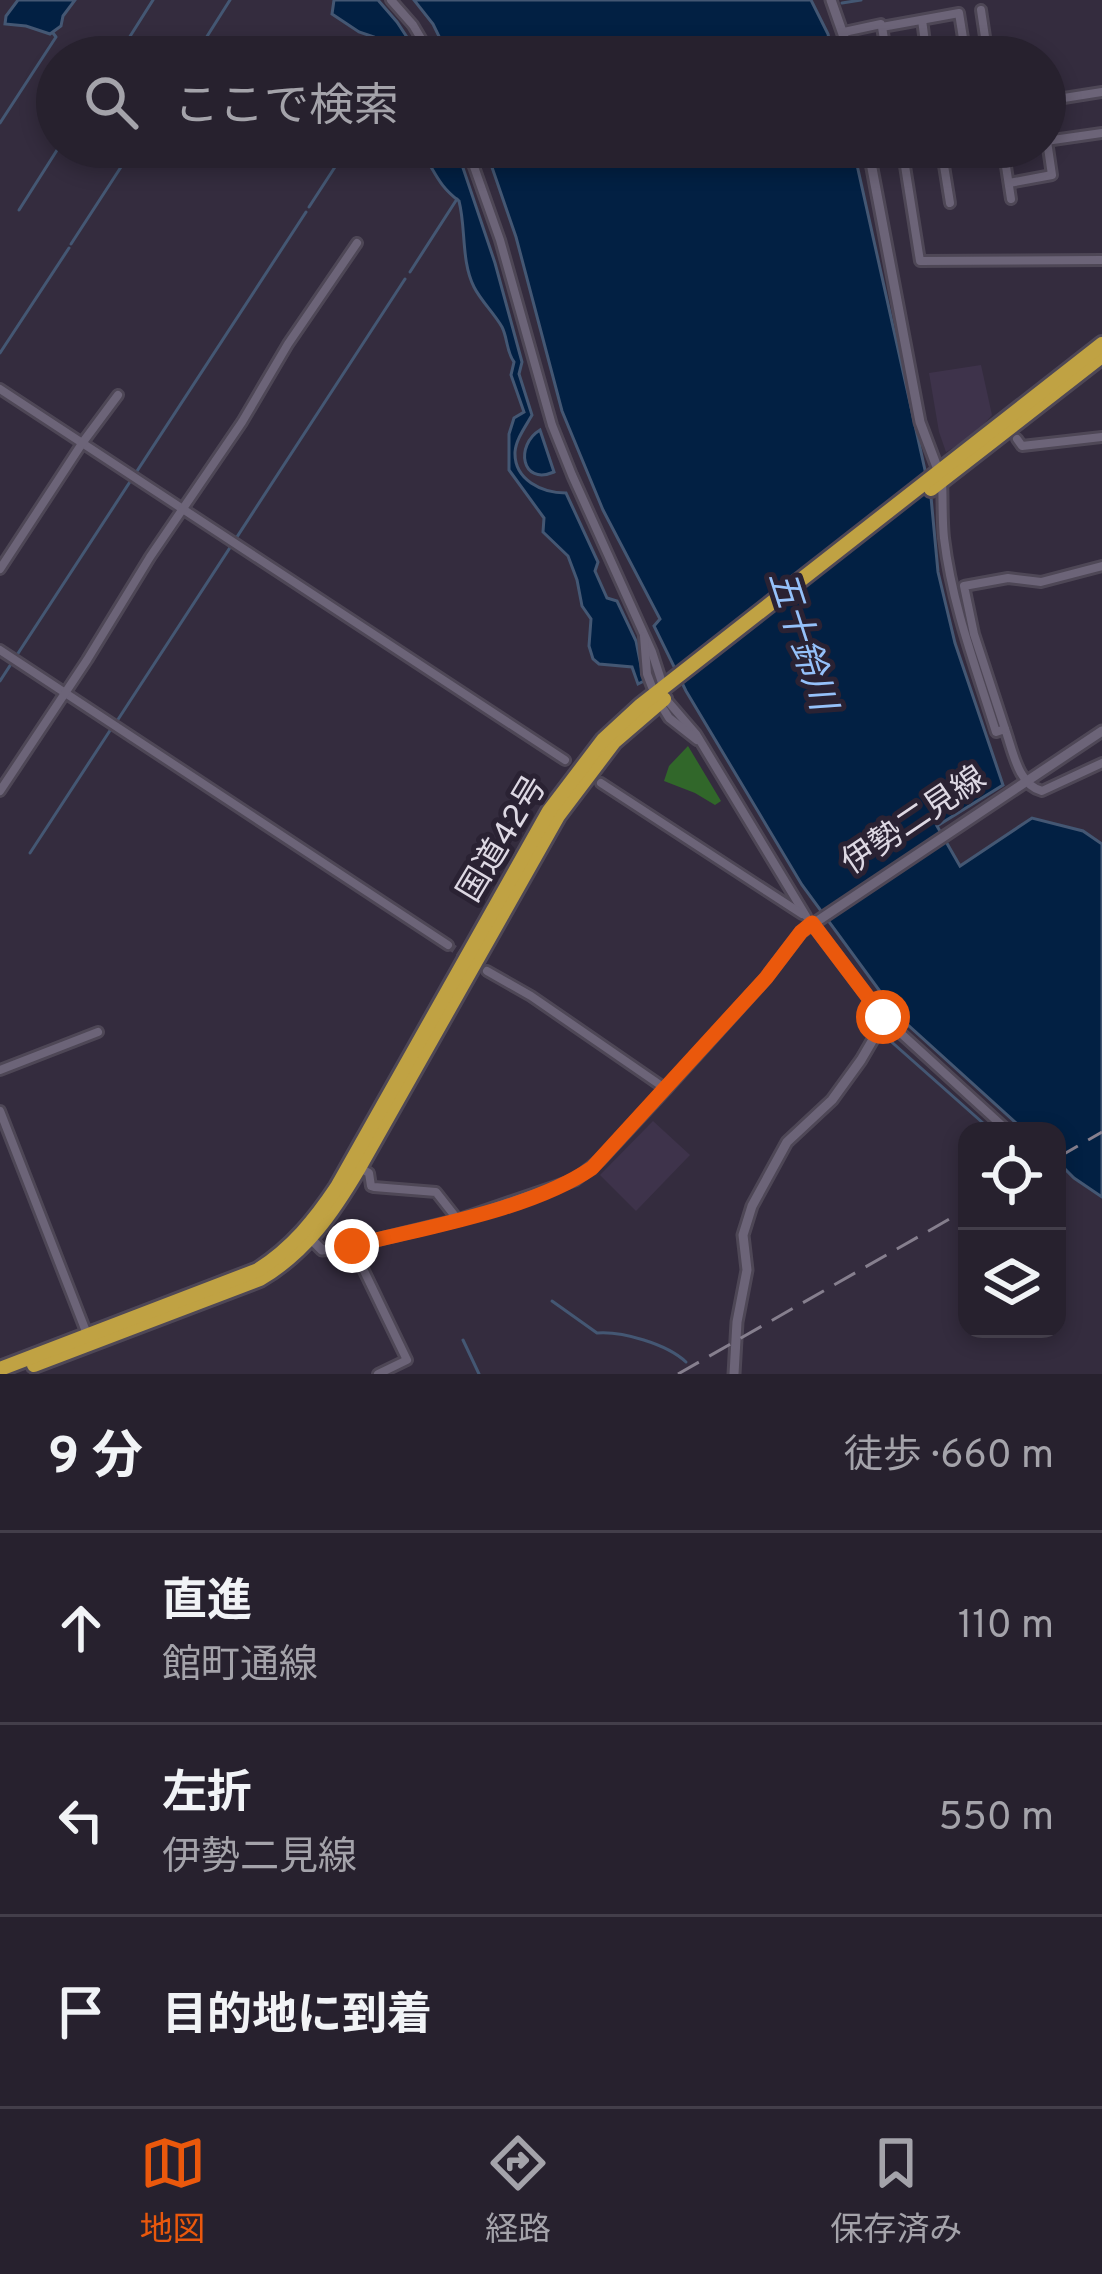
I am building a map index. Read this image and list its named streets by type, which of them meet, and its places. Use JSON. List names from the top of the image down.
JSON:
{
  "streets": {
    "highway": ["国道42号"],
    "main road": ["伊勢二見線"]
  },
  "crossings": [
    ["伊勢二見線", "国道42号"]
  ],
  "water": ["五十鈴川"],
  "page": {
    "search": "ここで検索",
    "heading": ["9 分", "徒歩 · 660 m"],
    "list": [
      ["直進", "館町通線", "110 m"],
      ["左折", "伊勢二見線", "550 m"],
      "目的地に到着"
    ],
    "nav": ["地図", "経路", "保存済み"]
  }
}
